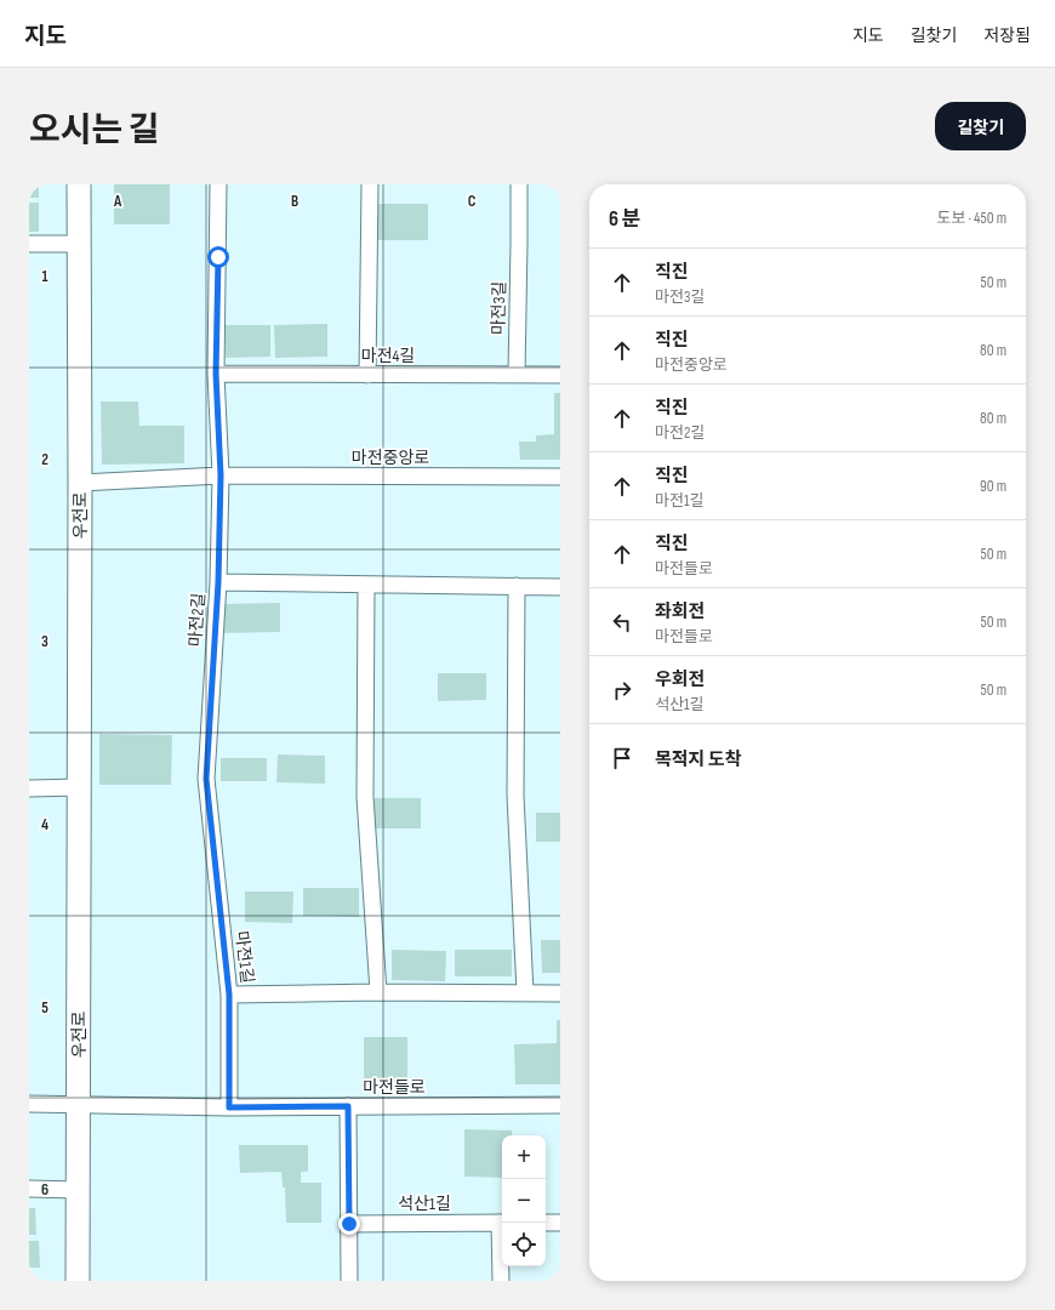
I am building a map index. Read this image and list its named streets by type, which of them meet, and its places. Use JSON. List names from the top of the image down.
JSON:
{
  "streets": {
    "street": [
      "마전3길",
      "마전4길",
      "마전중앙로",
      "우전로",
      "마전2길",
      "마전1길",
      "마전들로",
      "석산1길"
    ]
  },
  "crossings": [
    ["마전3길", "마전4길"],
    ["마전중앙로", "우전로"],
    ["우전로", "마전들로"],
    ["마전2길", "마전1길"]
  ],
  "page": {
    "header": "지도",
    "nav": ["지도", "길찾기", "저장됨"],
    "title": "오시는 길",
    "buttons": "길찾기",
    "heading": ["6 분", "도보 · 450 m"],
    "list": [
      ["직진", "마전3길", "50 m"],
      ["직진", "마전중앙로", "80 m"],
      ["직진", "마전2길", "80 m"],
      ["직진", "마전1길", "90 m"],
      ["직진", "마전들로", "50 m"],
      ["좌회전", "마전들로", "50 m"],
      ["우회전", "석산1길", "50 m"],
      "목적지 도착"
    ],
    "map_buttons": ["+", "−"]
  },
  "grid": {
    "columns": ["A", "B", "C"],
    "rows": [
      "1",
      "2",
      "3",
      "4",
      "5",
      "6"
    ]
  }
}
